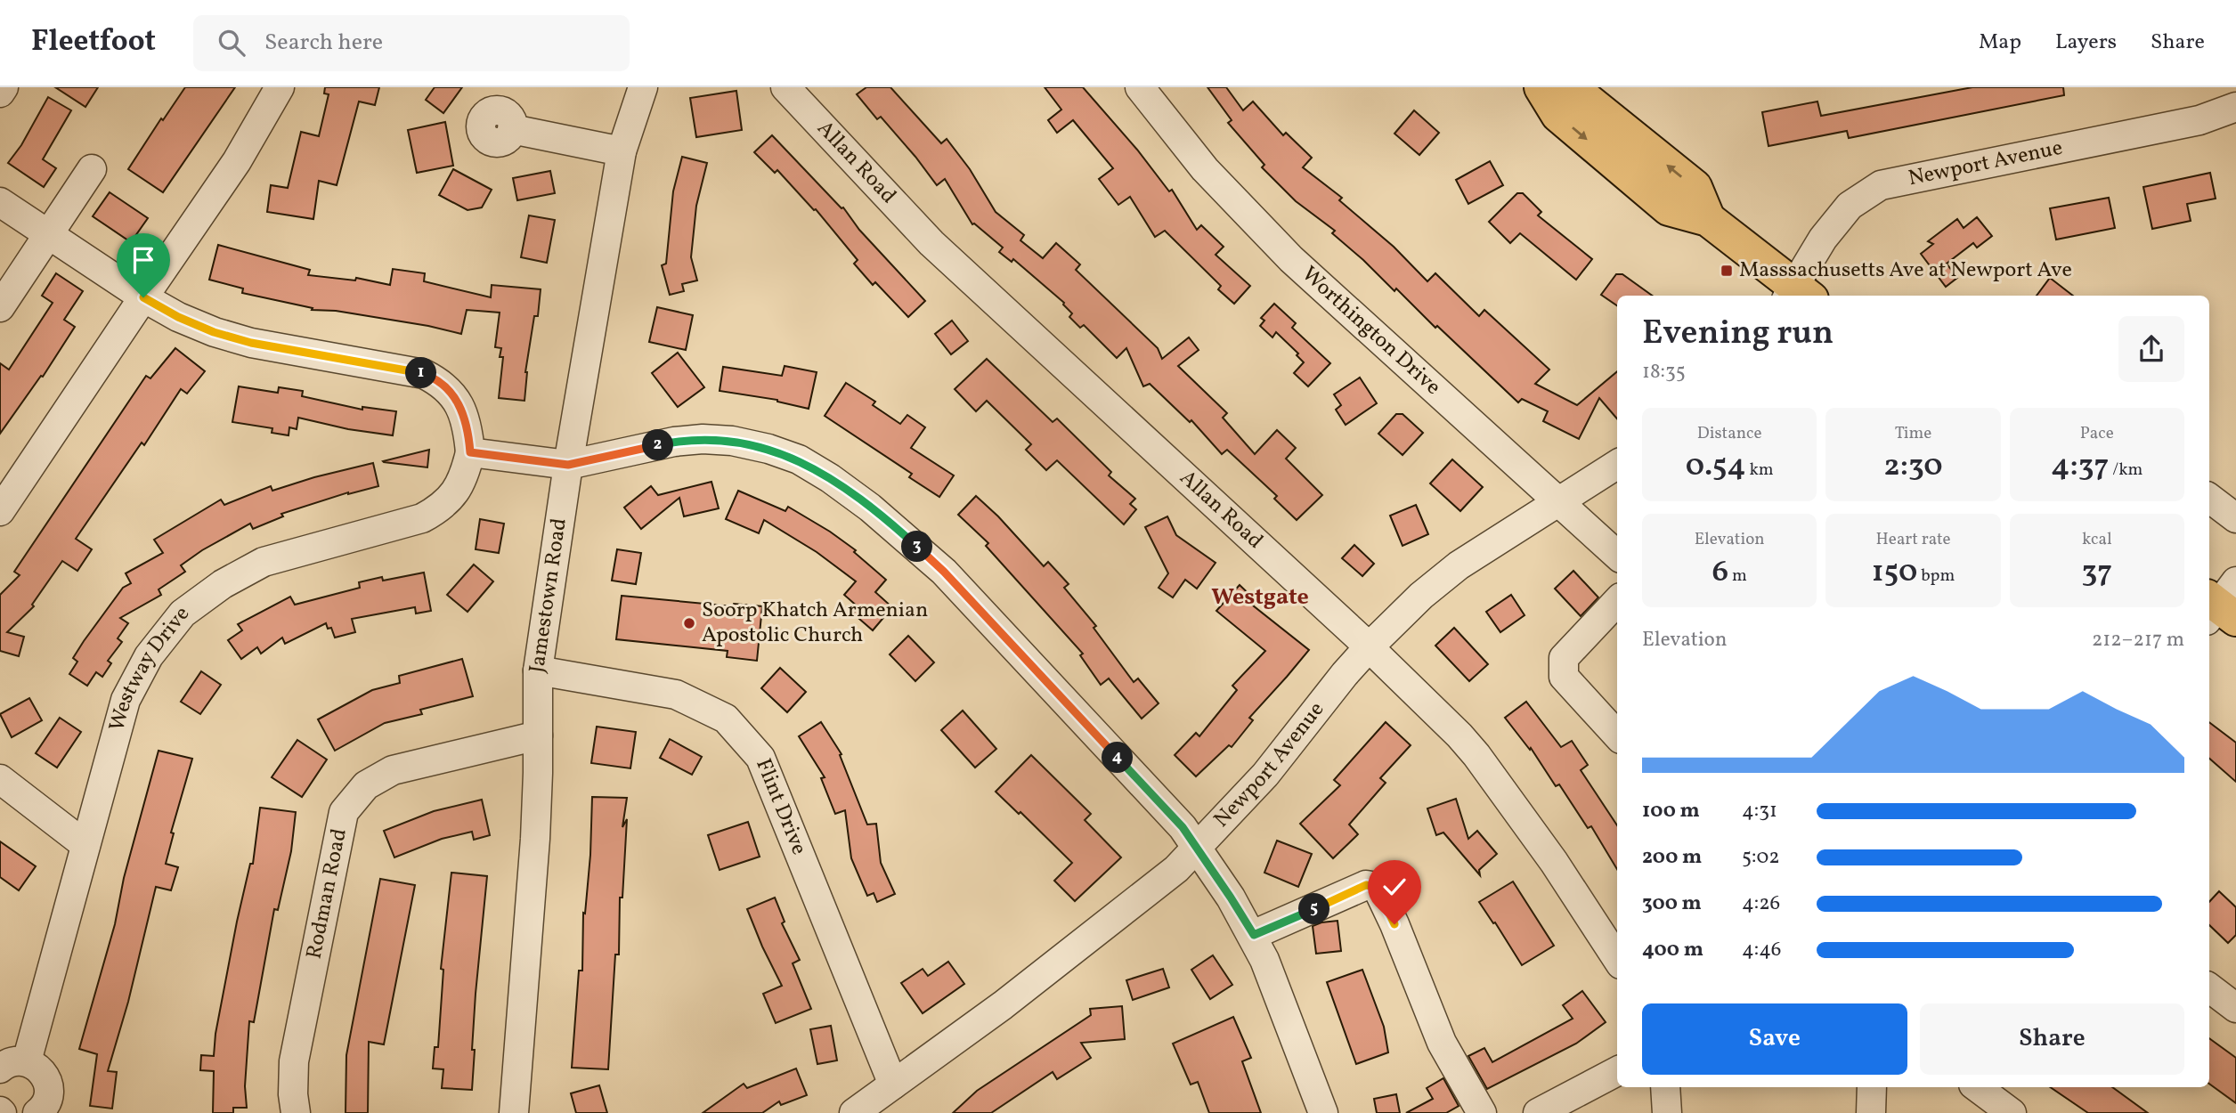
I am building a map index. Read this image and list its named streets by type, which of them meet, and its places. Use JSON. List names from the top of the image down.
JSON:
{
  "streets": {
    "street": [
      "Allan Road",
      "Newport Avenue",
      "Worthington Drive",
      "Jamestown Road",
      "Westway Drive",
      "Flint Drive",
      "Rodman Road"
    ]
  },
  "crossings": [
    ["Allan Road", "Newport Avenue"],
    ["Newport Avenue", "Worthington Drive"],
    ["Newport Avenue", "Flint Drive"],
    ["Jamestown Road", "Flint Drive"],
    ["Jamestown Road", "Rodman Road"]
  ],
  "districts": ["Westgate"],
  "places": {
    "transit": ["Masssachusetts Ave at Newport Ave"],
    "other": ["Soorp Khatch Armenian Apostolic Church"]
  },
  "page": {
    "header": "Fleetfoot",
    "search": "Search here",
    "nav": ["Map", "Layers", "Share"],
    "heading": ["Evening run", "18:35"],
    "pins": [
      "1",
      "2",
      "3",
      "4",
      "5"
    ],
    "stats": [
      ["Distance", "0.54 km"],
      ["Time", "2:30"],
      ["Pace", "4:37 /km"],
      ["Elevation", "6 m"],
      ["Heart rate", "150 bpm"],
      ["kcal", "37"]
    ],
    "chart": ["Elevation", "212–217 m"],
    "list": [
      {
        "name": "100 m",
        "note": "4:31"
      },
      {
        "name": "200 m",
        "note": "5:02"
      },
      {
        "name": "300 m",
        "note": "4:26"
      },
      {
        "name": "400 m",
        "note": "4:46"
      }
    ],
    "buttons": ["Save", "Share"]
  }
}
